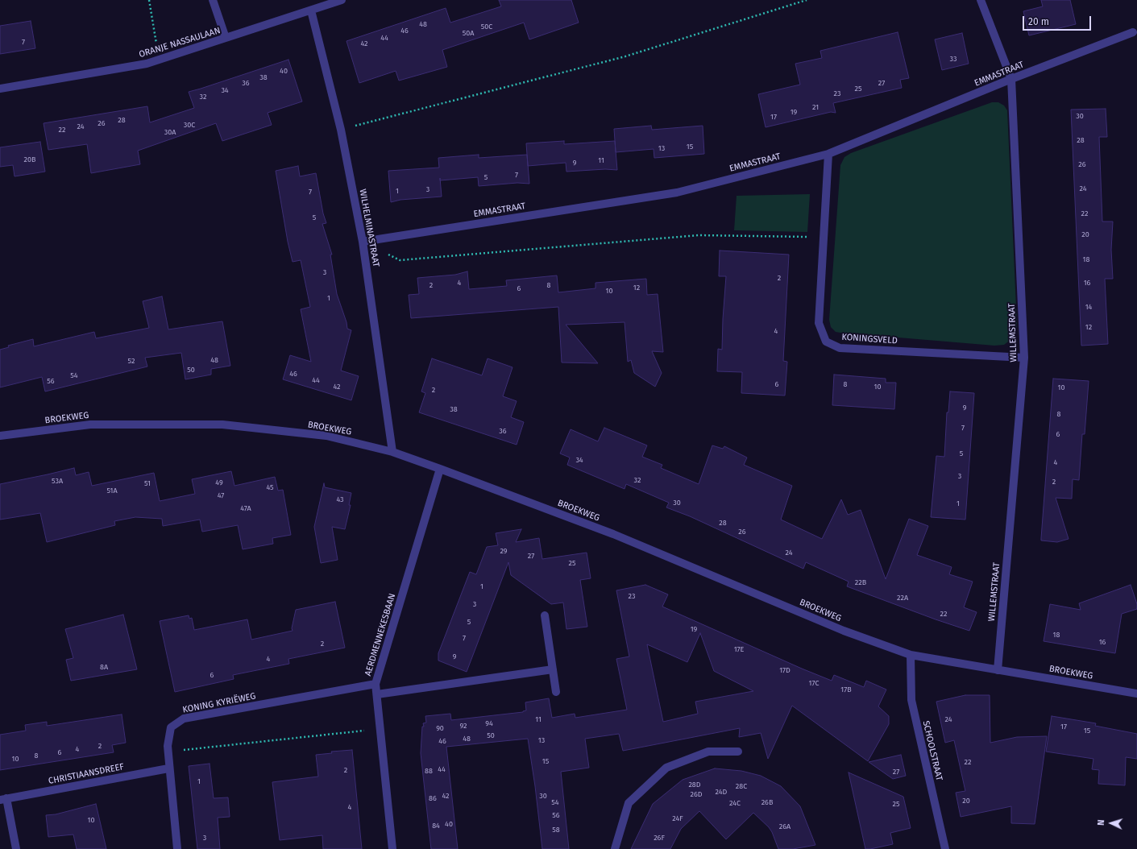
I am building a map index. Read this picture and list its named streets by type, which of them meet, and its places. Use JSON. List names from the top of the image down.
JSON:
{
  "streets": {
    "street": [
      "ORANJE NASSAULAAN",
      "EMMASTRAAT",
      "WILHELMINASTRAAT",
      "WILLEMSTRAAT",
      "KONINGSVELD",
      "BROEKWEG",
      "AERDMENNEKESBAAN",
      "KONING KYRIËWEG",
      "SCHOOLSTRAAT",
      "CHRISTIAANSDREEF"
    ]
  },
  "crossings": [
    ["ORANJE NASSAULAAN", "WILHELMINASTRAAT"],
    ["EMMASTRAAT", "WILHELMINASTRAAT"],
    ["EMMASTRAAT", "WILLEMSTRAAT"],
    ["EMMASTRAAT", "KONINGSVELD"],
    ["WILHELMINASTRAAT", "BROEKWEG"],
    ["WILLEMSTRAAT", "KONINGSVELD"],
    ["WILLEMSTRAAT", "BROEKWEG"],
    ["BROEKWEG", "AERDMENNEKESBAAN"],
    ["BROEKWEG", "SCHOOLSTRAAT"],
    ["AERDMENNEKESBAAN", "KONING KYRIËWEG"],
    ["KONING KYRIËWEG", "CHRISTIAANSDREEF"]
  ],
  "house_numbers": [
    "48",
    "50C",
    "46",
    "50A",
    "44",
    "7",
    "42",
    "33",
    "40",
    "38",
    "36",
    "27",
    "25",
    "34",
    "23",
    "32",
    "21",
    "19",
    "30",
    "17",
    "28",
    "26",
    "30C",
    "24",
    "22",
    "30A",
    "28",
    "15",
    "13",
    "20B",
    "11",
    "9",
    "26",
    "7",
    "5",
    "24",
    "3",
    "1",
    "7",
    "22",
    "5",
    "20",
    "18",
    "3",
    "2",
    "4",
    "16",
    "2",
    "8",
    "12",
    "6",
    "10",
    "1",
    "14",
    "12",
    "4",
    "48",
    "52",
    "50",
    "46",
    "54",
    "44",
    "56",
    "6",
    "8",
    "42",
    "10",
    "10",
    "2",
    "9",
    "38",
    "8",
    "7",
    "36",
    "6",
    "5",
    "34",
    "4",
    "3",
    "32",
    "53A",
    "2",
    "49",
    "51",
    "45",
    "51A",
    "47",
    "43",
    "30",
    "1",
    "47A",
    "28",
    "26",
    "29",
    "24",
    "27",
    "25",
    "22B",
    "1",
    "23",
    "22A",
    "3",
    "22",
    "5",
    "19",
    "18",
    "7",
    "16",
    "2",
    "17E",
    "9",
    "4",
    "8A",
    "17D",
    "6",
    "17C",
    "17B",
    "11",
    "24",
    "94",
    "92",
    "17",
    "90",
    "15",
    "50",
    "48",
    "13",
    "46",
    "2",
    "4",
    "6",
    "8",
    "10",
    "15",
    "22",
    "44",
    "2",
    "88",
    "27",
    "1",
    "28D",
    "28C",
    "24D",
    "26D",
    "42",
    "30",
    "86",
    "20",
    "54",
    "26B",
    "24C",
    "25",
    "4",
    "56",
    "24F",
    "10",
    "40",
    "84",
    "26A",
    "58",
    "3",
    "26F"
  ],
  "scale_bar": "20 m",
  "north": "left"
}
